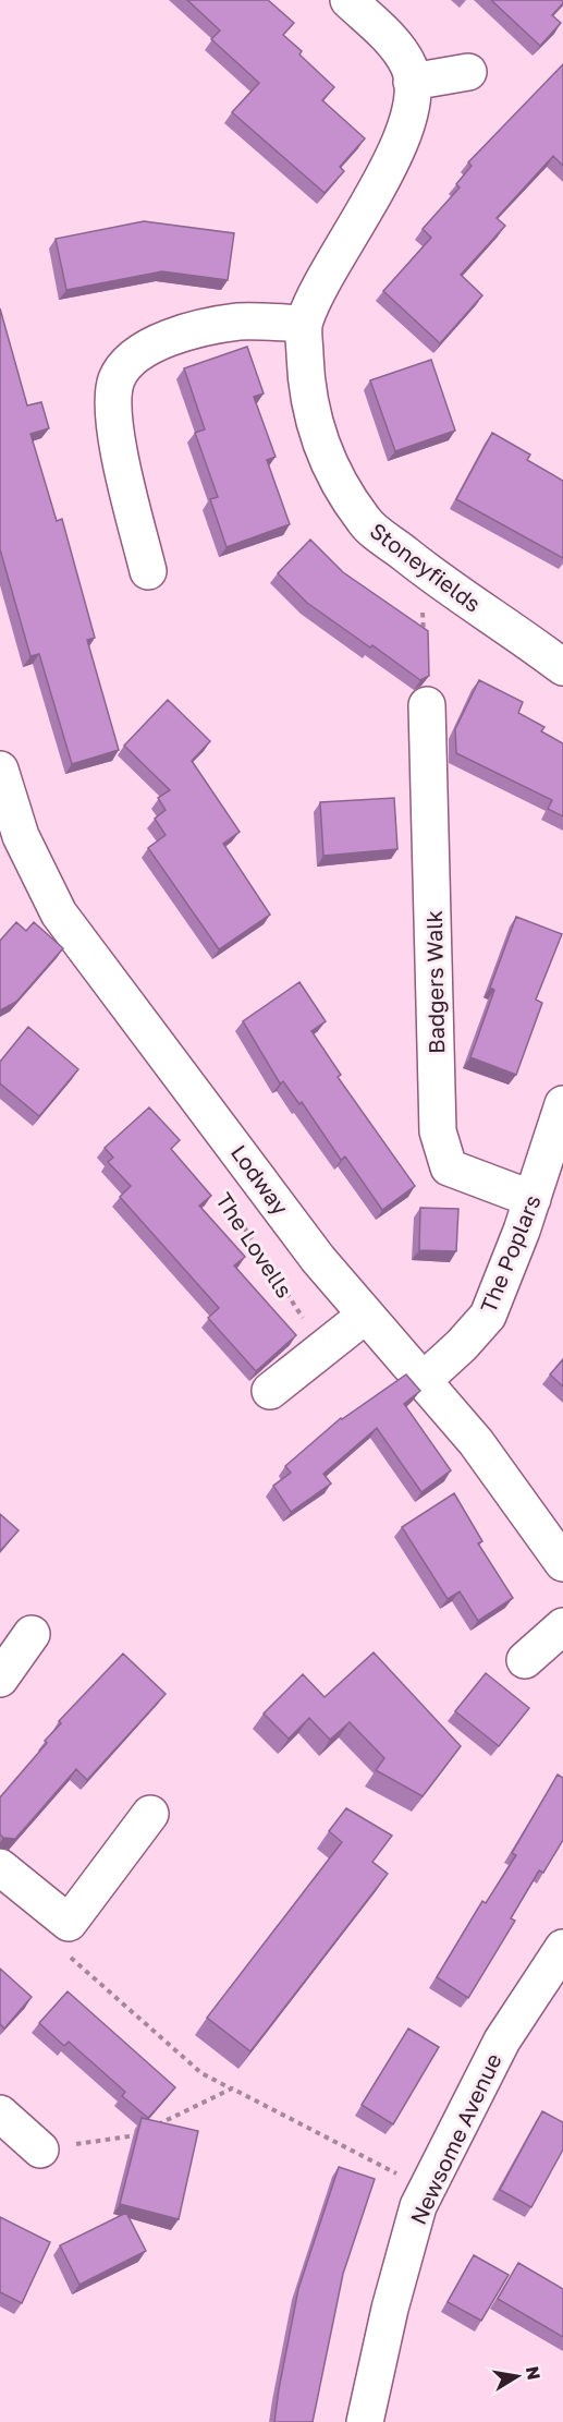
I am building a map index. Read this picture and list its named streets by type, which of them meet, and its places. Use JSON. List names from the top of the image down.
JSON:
{
  "streets": {
    "street": [
      "Stoneyfields",
      "Badgers Walk",
      "Lodway",
      "The Poplars",
      "Newsome Avenue"
    ],
    "path": ["The Lovells"]
  },
  "crossings": [
    ["Badgers Walk", "The Poplars"],
    ["Lodway", "The Poplars"]
  ],
  "north": "right"
}
